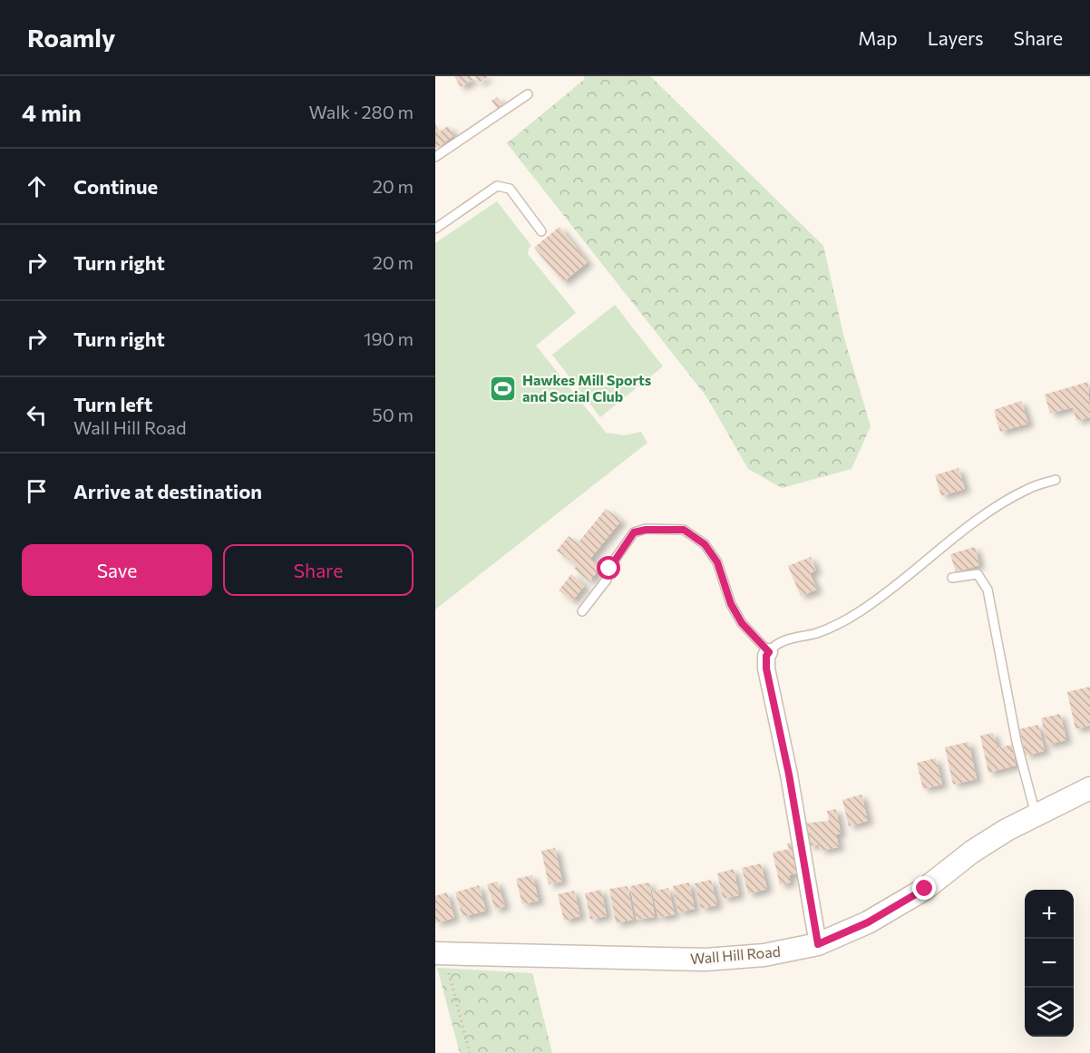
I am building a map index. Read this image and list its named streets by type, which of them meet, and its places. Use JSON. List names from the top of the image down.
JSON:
{
  "streets": {
    "street": ["Wall Hill Road"]
  },
  "places": {
    "sports": ["Hawkes Mill Sports and Social Club"]
  },
  "page": {
    "header": "Roamly",
    "nav": ["Map", "Layers", "Share"],
    "heading": ["4 min", "Walk · 280 m"],
    "list": [
      ["Continue", "20 m"],
      ["Turn right", "20 m"],
      ["Turn right", "190 m"],
      ["Turn left", "Wall Hill Road", "50 m"],
      "Arrive at destination"
    ],
    "buttons": ["Save", "Share"],
    "map_buttons": ["+", "−"]
  }
}
